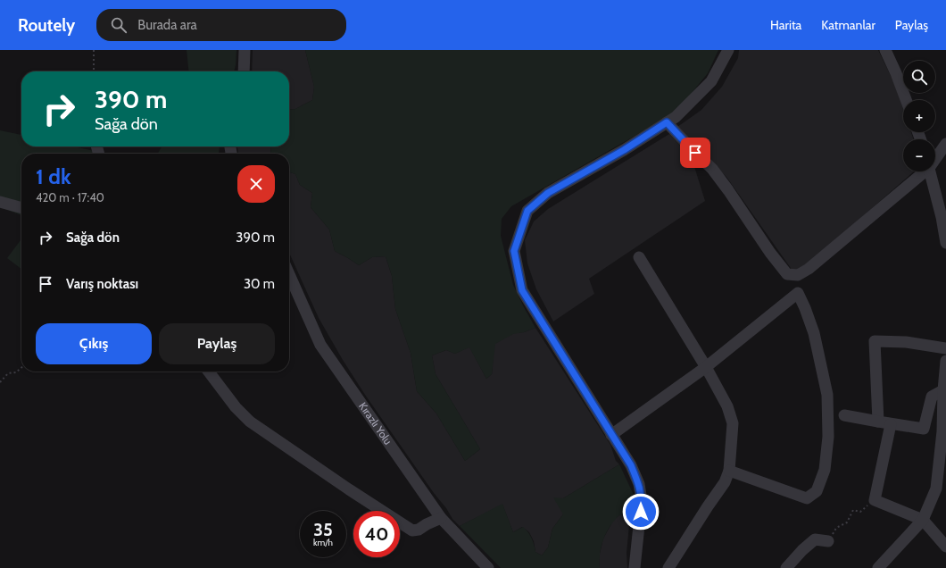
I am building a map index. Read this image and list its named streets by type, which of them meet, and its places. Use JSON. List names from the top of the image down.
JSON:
{
  "streets": {
    "street": ["Kırazlı Yolu"]
  },
  "page": {
    "header": "Routely",
    "search": "Burada ara",
    "nav": ["Harita", "Katmanlar", "Paylaş"],
    "map_buttons": ["+", "−"],
    "turn": ["390 m", "Sağa dön"],
    "heading": ["1 dk", "420 m · 17:40"],
    "list": [
      {
        "name": "Sağa dön",
        "value": "390 m"
      },
      {
        "name": "Varış noktası",
        "value": "30 m"
      }
    ],
    "buttons": ["Çıkış", "Paylaş"],
    "speed": "35 km/h",
    "limit": "40"
  }
}
